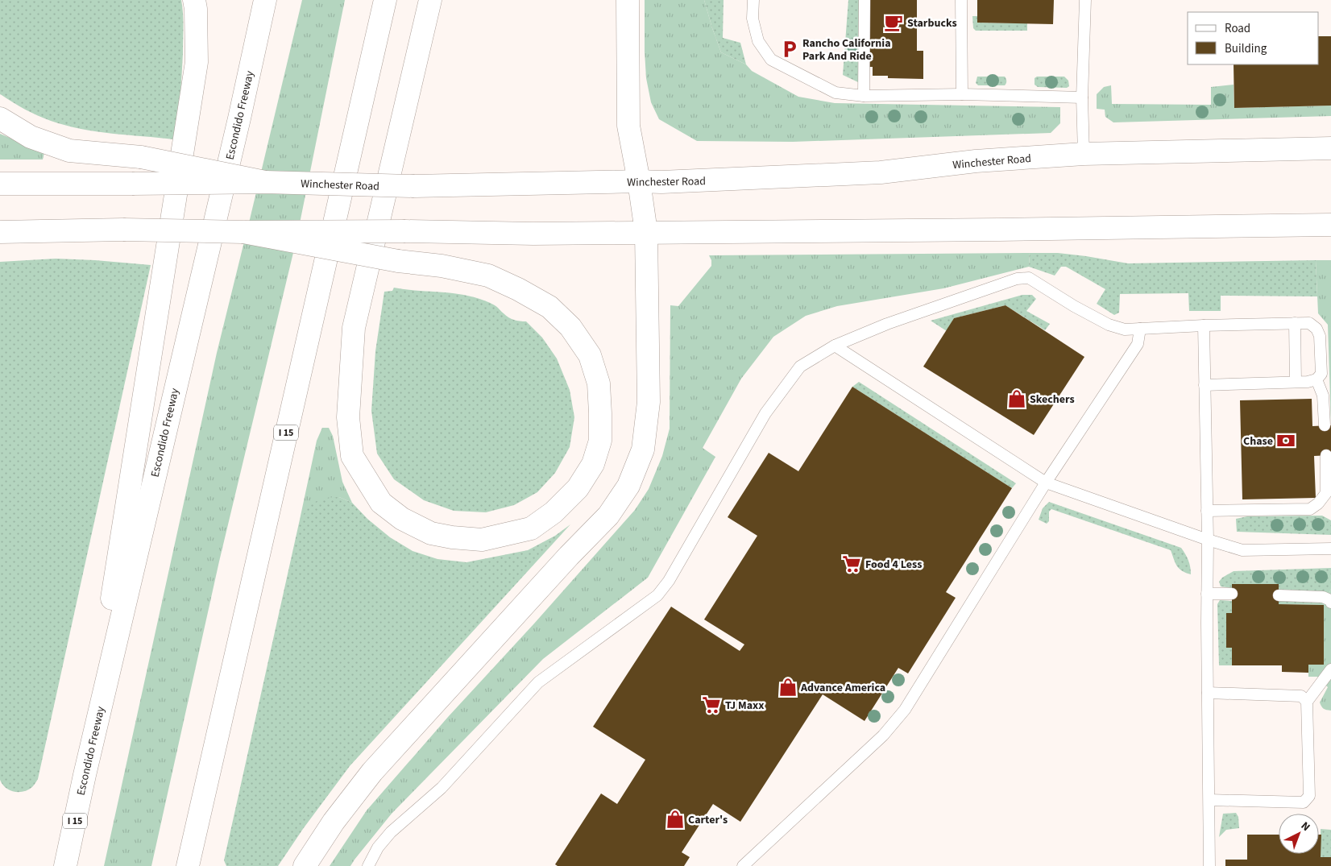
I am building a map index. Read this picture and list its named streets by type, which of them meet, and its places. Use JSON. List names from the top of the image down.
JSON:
{
  "streets": {
    "main road": ["Escondido Freeway", "Winchester Road", "I 15"]
  },
  "places": {
    "cafe": ["Starbucks"],
    "parking": ["Rancho California Park And Ride"],
    "shop": ["Skechers", "Advance America", "Carter's"],
    "bank": ["Chase"],
    "supermarket": ["Food 4 Less", "TJ Maxx"]
  },
  "legend": ["Road", "Building"],
  "north": "top right"
}
